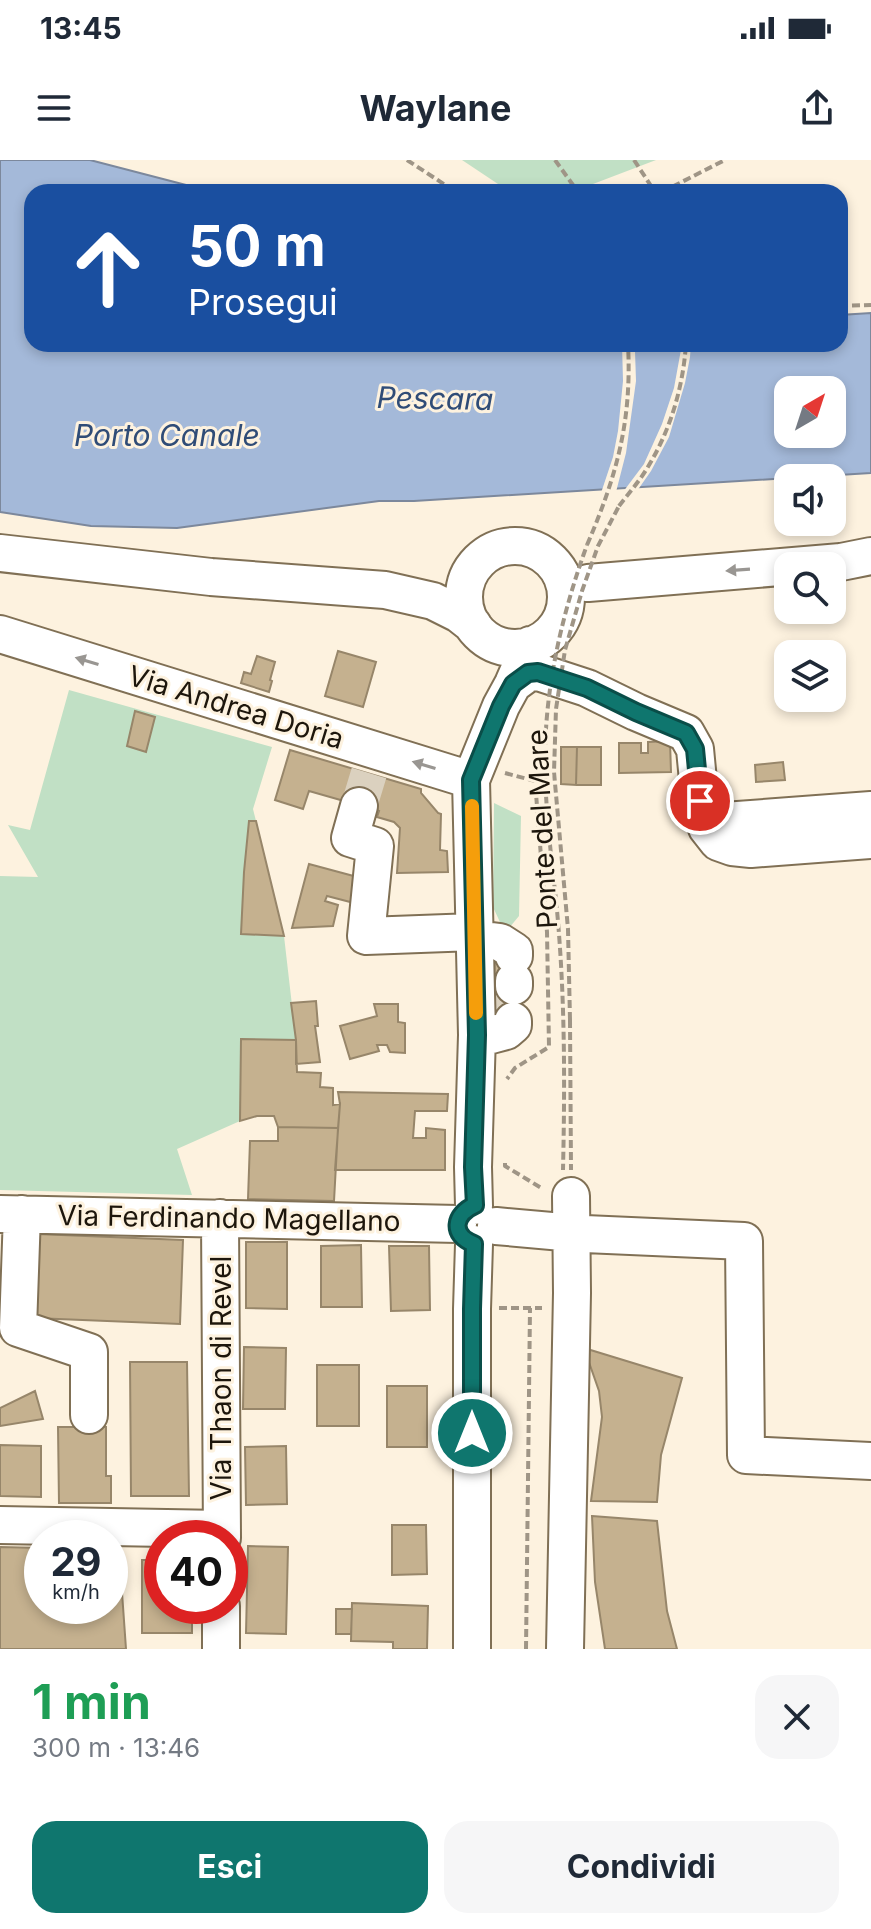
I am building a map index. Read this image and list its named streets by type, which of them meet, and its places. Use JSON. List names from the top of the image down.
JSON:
{
  "streets": {
    "street": ["Via Andrea Doria", "Via Ferdinando Magellano", "Via Thaon di Revel"],
    "path": ["Ponte del Mare"]
  },
  "crossings": [
    ["Via Ferdinando Magellano", "Via Thaon di Revel"]
  ],
  "water": ["Pescara", "Porto Canale"],
  "north": "top right",
  "page": {
    "status": "13:45",
    "header": "Waylane",
    "turn": ["50 m", "Prosegui"],
    "speed": "29 km/h",
    "limit": "40",
    "heading": ["1 min", "300 m · 13:46"],
    "buttons": ["Esci", "Condividi"]
  }
}
